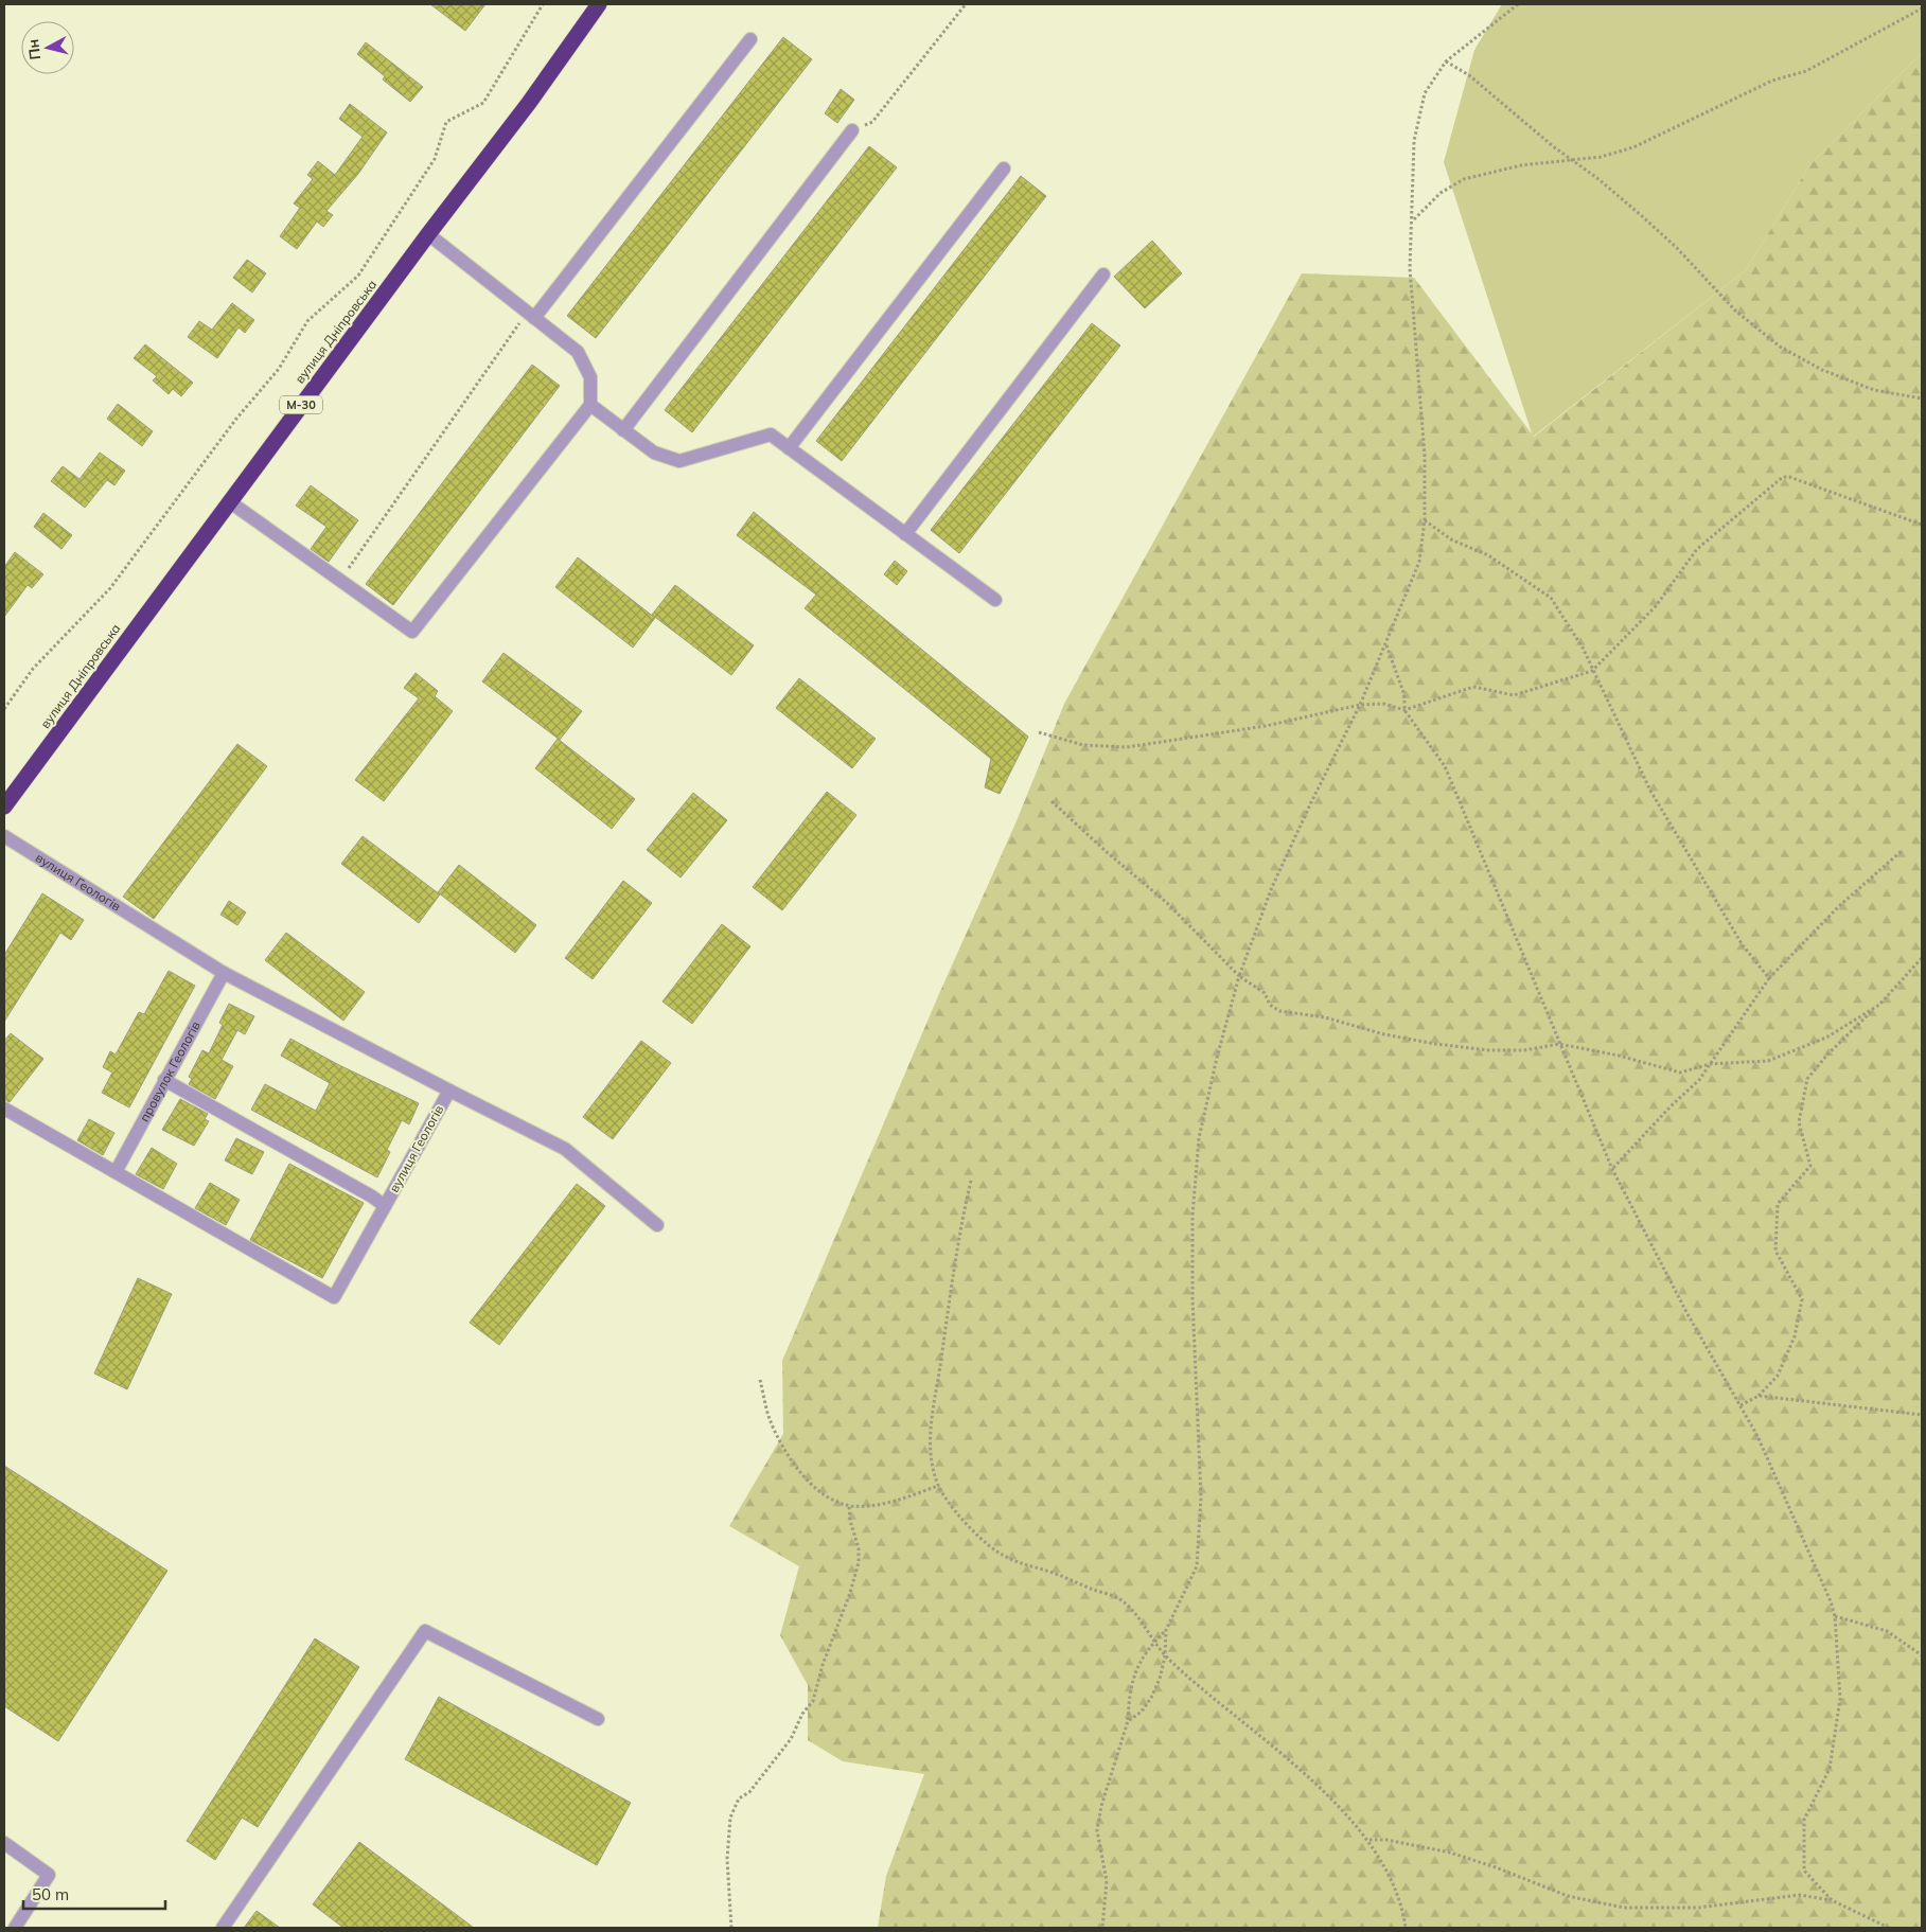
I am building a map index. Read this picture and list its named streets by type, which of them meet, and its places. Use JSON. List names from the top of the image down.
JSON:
{
  "streets": {
    "highway": ["вулиця Дніпровська", "М-30"],
    "street": ["вулиця Геологів", "провулок Геологів"]
  },
  "crossings": [
    ["вулиця Геологів", "провулок Геологів"]
  ],
  "scale_bar": "50 m",
  "north": "left"
}
